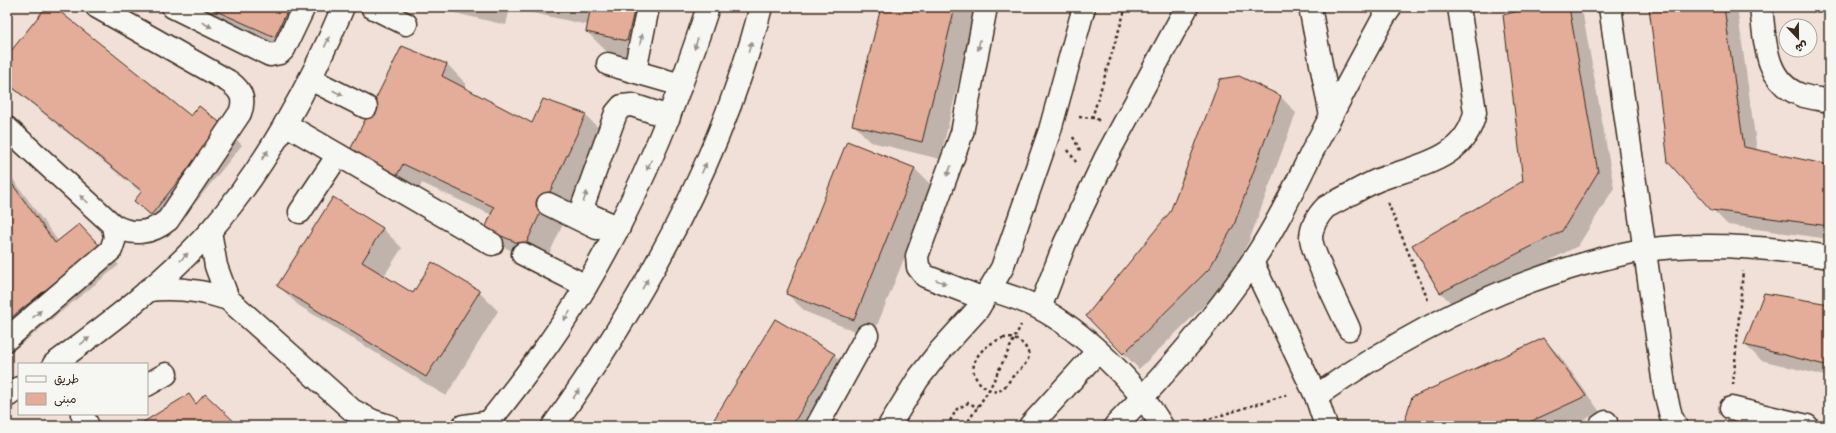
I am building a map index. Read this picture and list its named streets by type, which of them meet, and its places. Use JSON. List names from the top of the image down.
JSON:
{
  "legend": ["طريق", "مبنى"],
  "north": "bottom"
}
